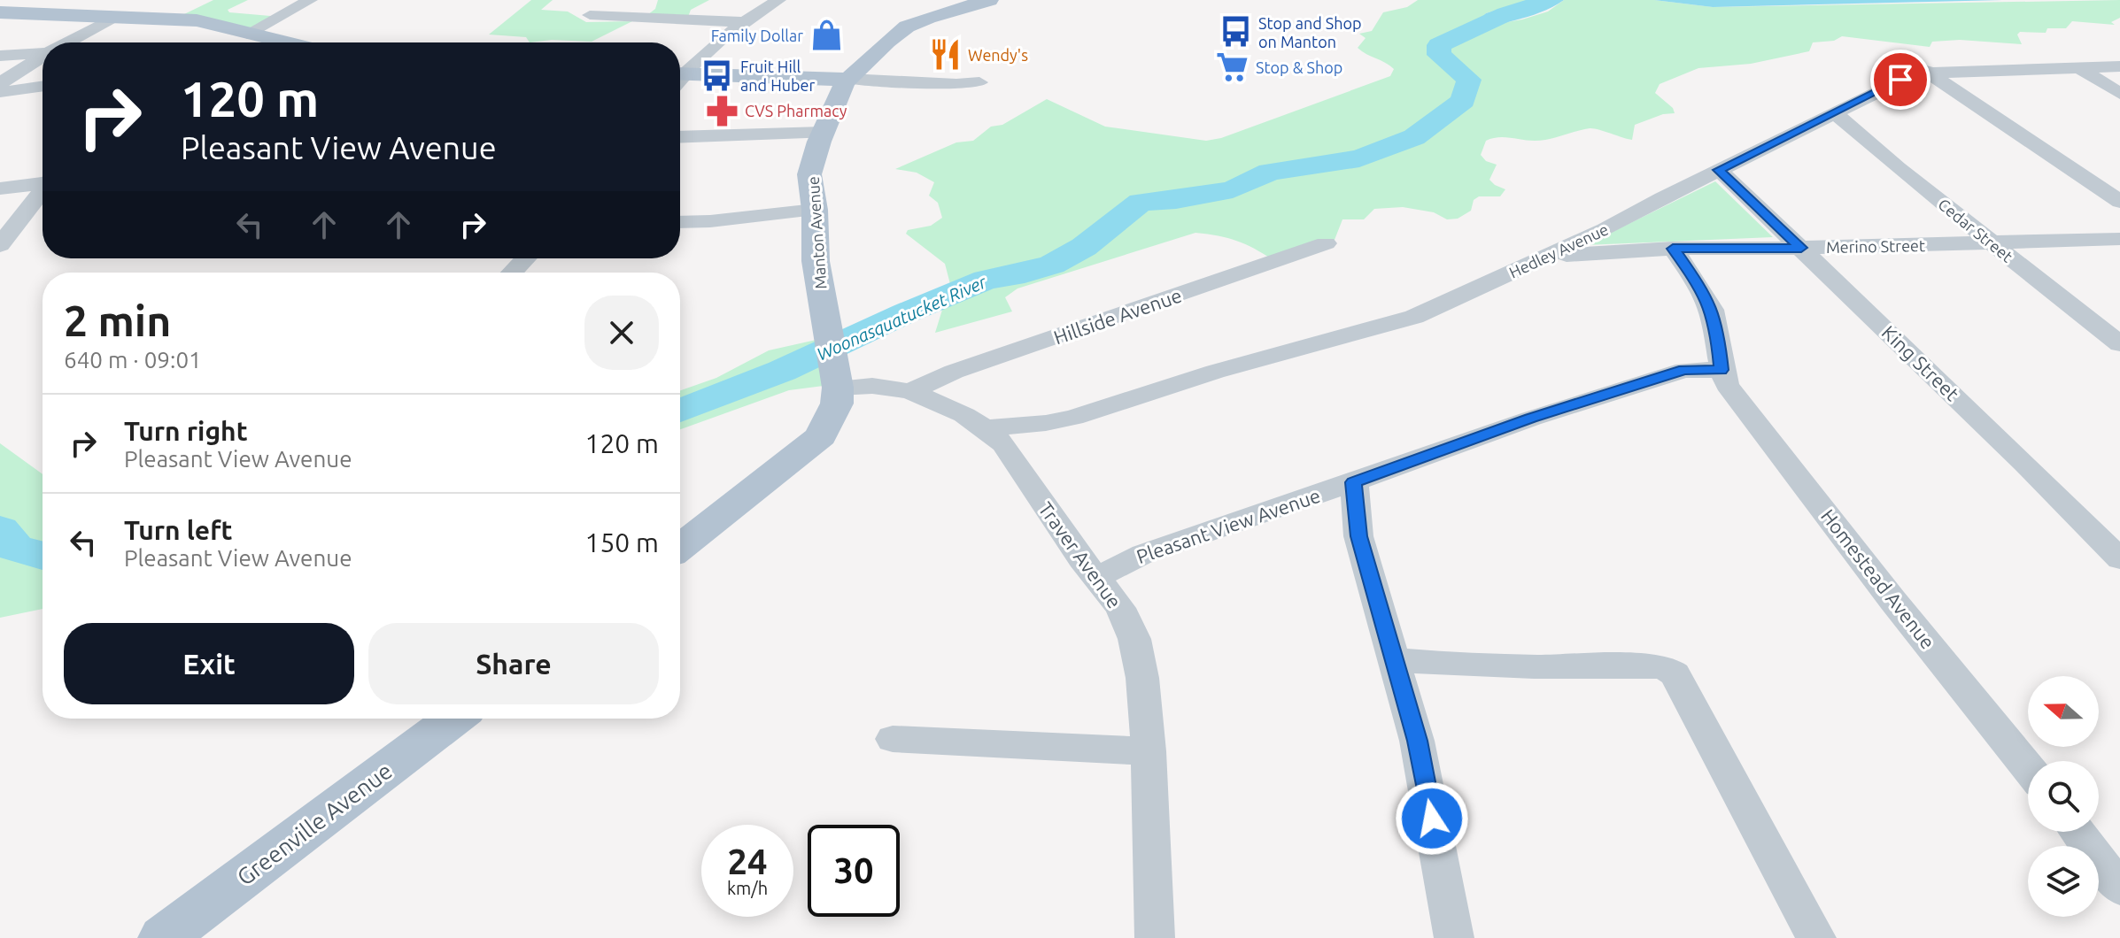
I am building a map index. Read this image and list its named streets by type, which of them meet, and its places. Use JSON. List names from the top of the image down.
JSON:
{
  "streets": {
    "main road": ["Manton Avenue", "Greenville Avenue"],
    "street": [
      "Cedar Street",
      "Merino Street",
      "Hedley Avenue",
      "Hillside Avenue",
      "King Street",
      "Pleasant View Avenue",
      "Traver Avenue",
      "Homestead Avenue"
    ]
  },
  "crossings": [
    ["Cedar Street", "Merino Street"],
    ["Cedar Street", "Hedley Avenue"],
    ["Manton Avenue", "Traver Avenue"],
    ["Merino Street", "Hedley Avenue"],
    ["Merino Street", "King Street"],
    ["Hedley Avenue", "King Street"],
    ["Hedley Avenue", "Traver Avenue"],
    ["Hillside Avenue", "Traver Avenue"],
    ["Pleasant View Avenue", "Traver Avenue"],
    ["Pleasant View Avenue", "Homestead Avenue"]
  ],
  "water": ["Woonasquatucket River"],
  "places": {
    "bus stop": ["Stop and Shop on Manton", "Fruit Hill and Huber"],
    "shop": ["Family Dollar"],
    "restaurant": ["Wendy's"],
    "supermarket": ["Stop & Shop"],
    "pharmacy": ["CVS Pharmacy"]
  },
  "north": "left",
  "page": {
    "turn": ["120 m", "Pleasant View Avenue"],
    "heading": ["2 min", "640 m · 09:01"],
    "list": [
      {
        "name": "Turn right",
        "note": "Pleasant View Avenue",
        "value": "120 m"
      },
      {
        "name": "Turn left",
        "note": "Pleasant View Avenue",
        "value": "150 m"
      }
    ],
    "buttons": ["Exit", "Share"],
    "speed": "24 km/h",
    "limit": "30"
  }
}
